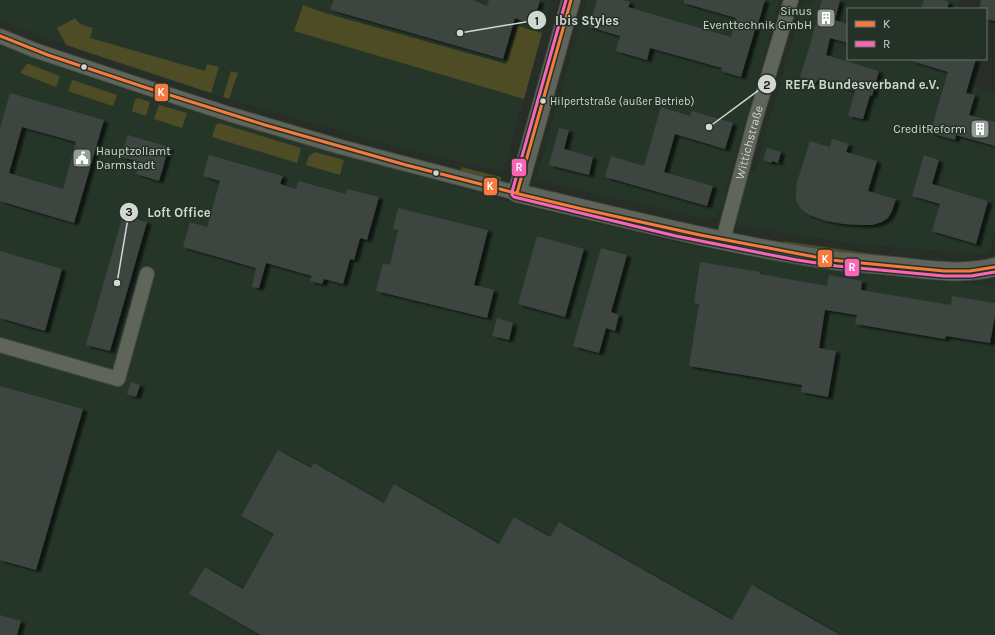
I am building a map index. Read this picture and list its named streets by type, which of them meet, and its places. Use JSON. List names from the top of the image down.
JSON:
{
  "streets": {
    "street": ["Wittichstraße"]
  },
  "places": {
    "building": ["Sinus Eventtechnik GmbH", "CreditReform"],
    "other": [
      "Ibis Styles",
      "Hilpertstraße (außer Betrieb)",
      "REFA Bundesverband e.V.",
      "Loft Office"
    ],
    "public building": ["Hauptzollamt Darmstadt"]
  },
  "lines": ["transit line K", "transit line R"],
  "legend": ["K", "R"]
}
